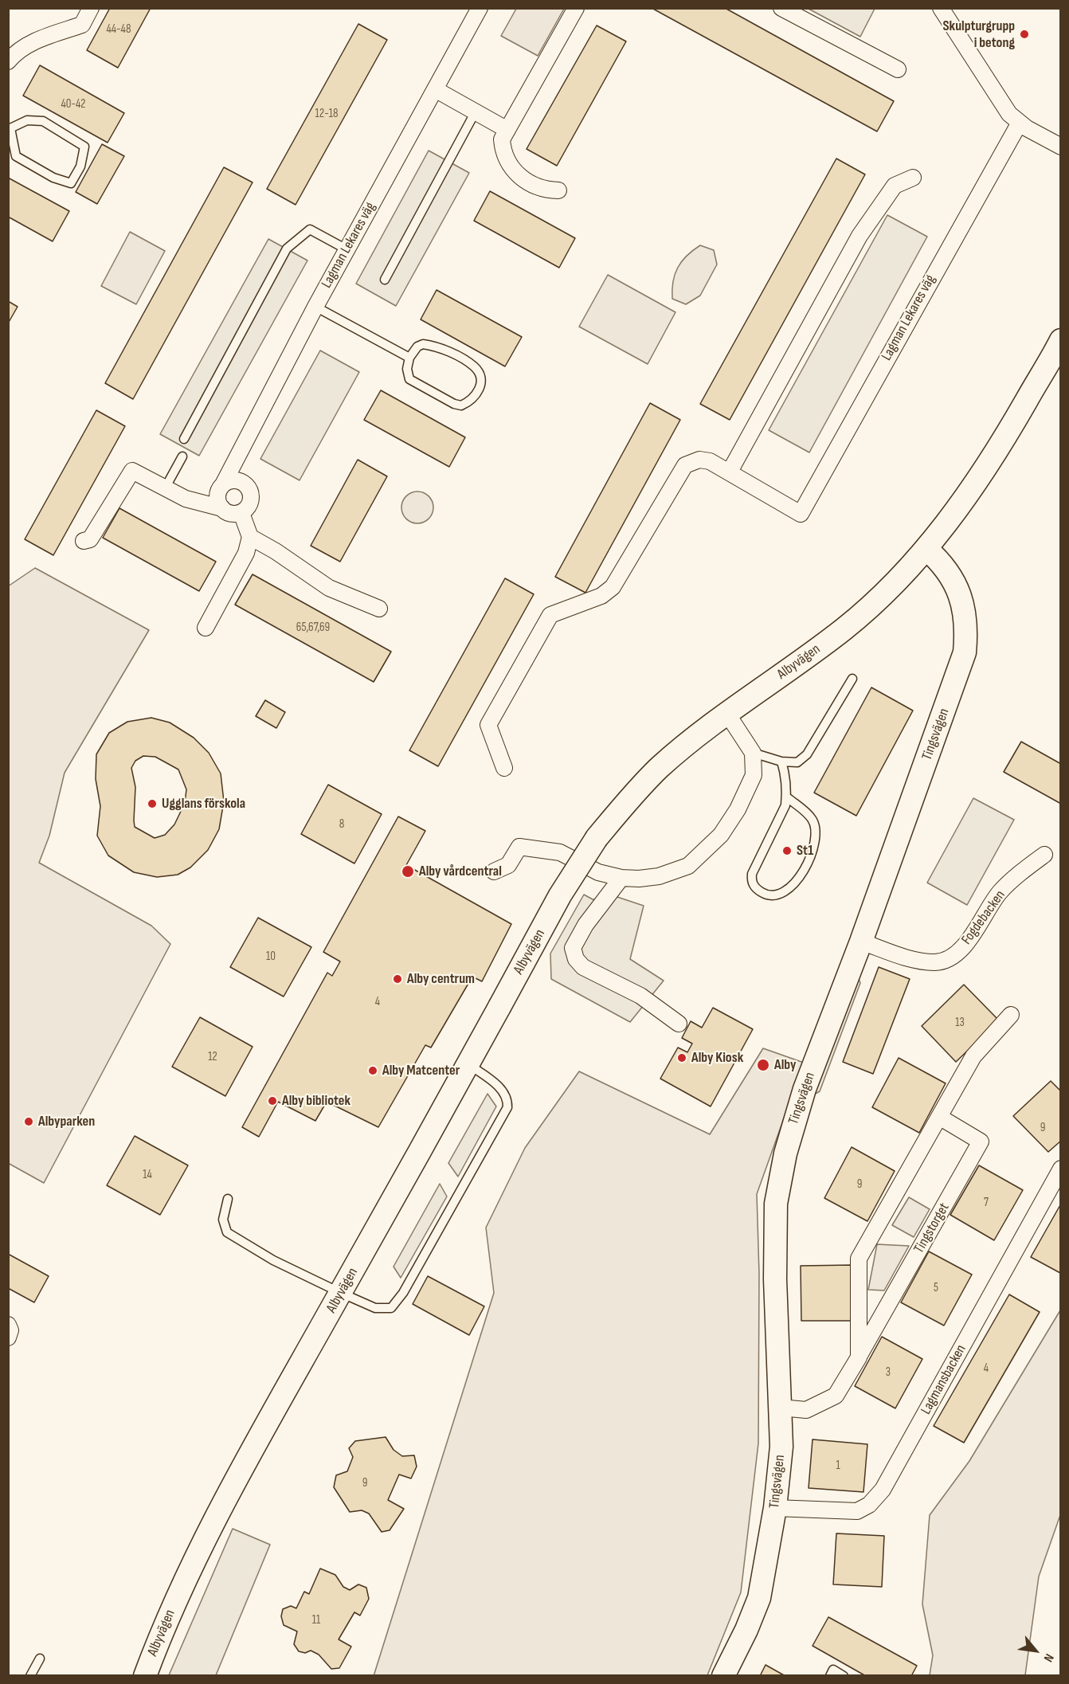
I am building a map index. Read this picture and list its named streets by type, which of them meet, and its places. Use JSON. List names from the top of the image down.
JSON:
{
  "streets": {
    "street": [
      "Lagman Lekares väg",
      "Albyvägen",
      "Tingsvägen",
      "Fogdebacken",
      "Tingstorget",
      "Lagmansbacken"
    ]
  },
  "crossings": [
    ["Albyvägen", "Tingsvägen"],
    ["Tingsvägen", "Fogdebacken"],
    ["Tingsvägen", "Tingstorget"],
    ["Tingsvägen", "Lagmansbacken"]
  ],
  "places": [
    "Skulpturgrupp i betong",
    "Ugglans förskola",
    "St1",
    "Alby vårdcentral",
    "Alby centrum",
    "Alby Kiosk",
    "Alby",
    "Alby Matcenter",
    "Alby bibliotek",
    "Albyparken"
  ],
  "house_numbers": [
    "44-48",
    "40-42",
    "12-18",
    "65,67,69",
    "8",
    "10",
    "4",
    "13",
    "12",
    "9",
    "14",
    "9",
    "7",
    "5",
    "4",
    "3",
    "1",
    "9",
    "11"
  ],
  "north": "bottom right"
}
